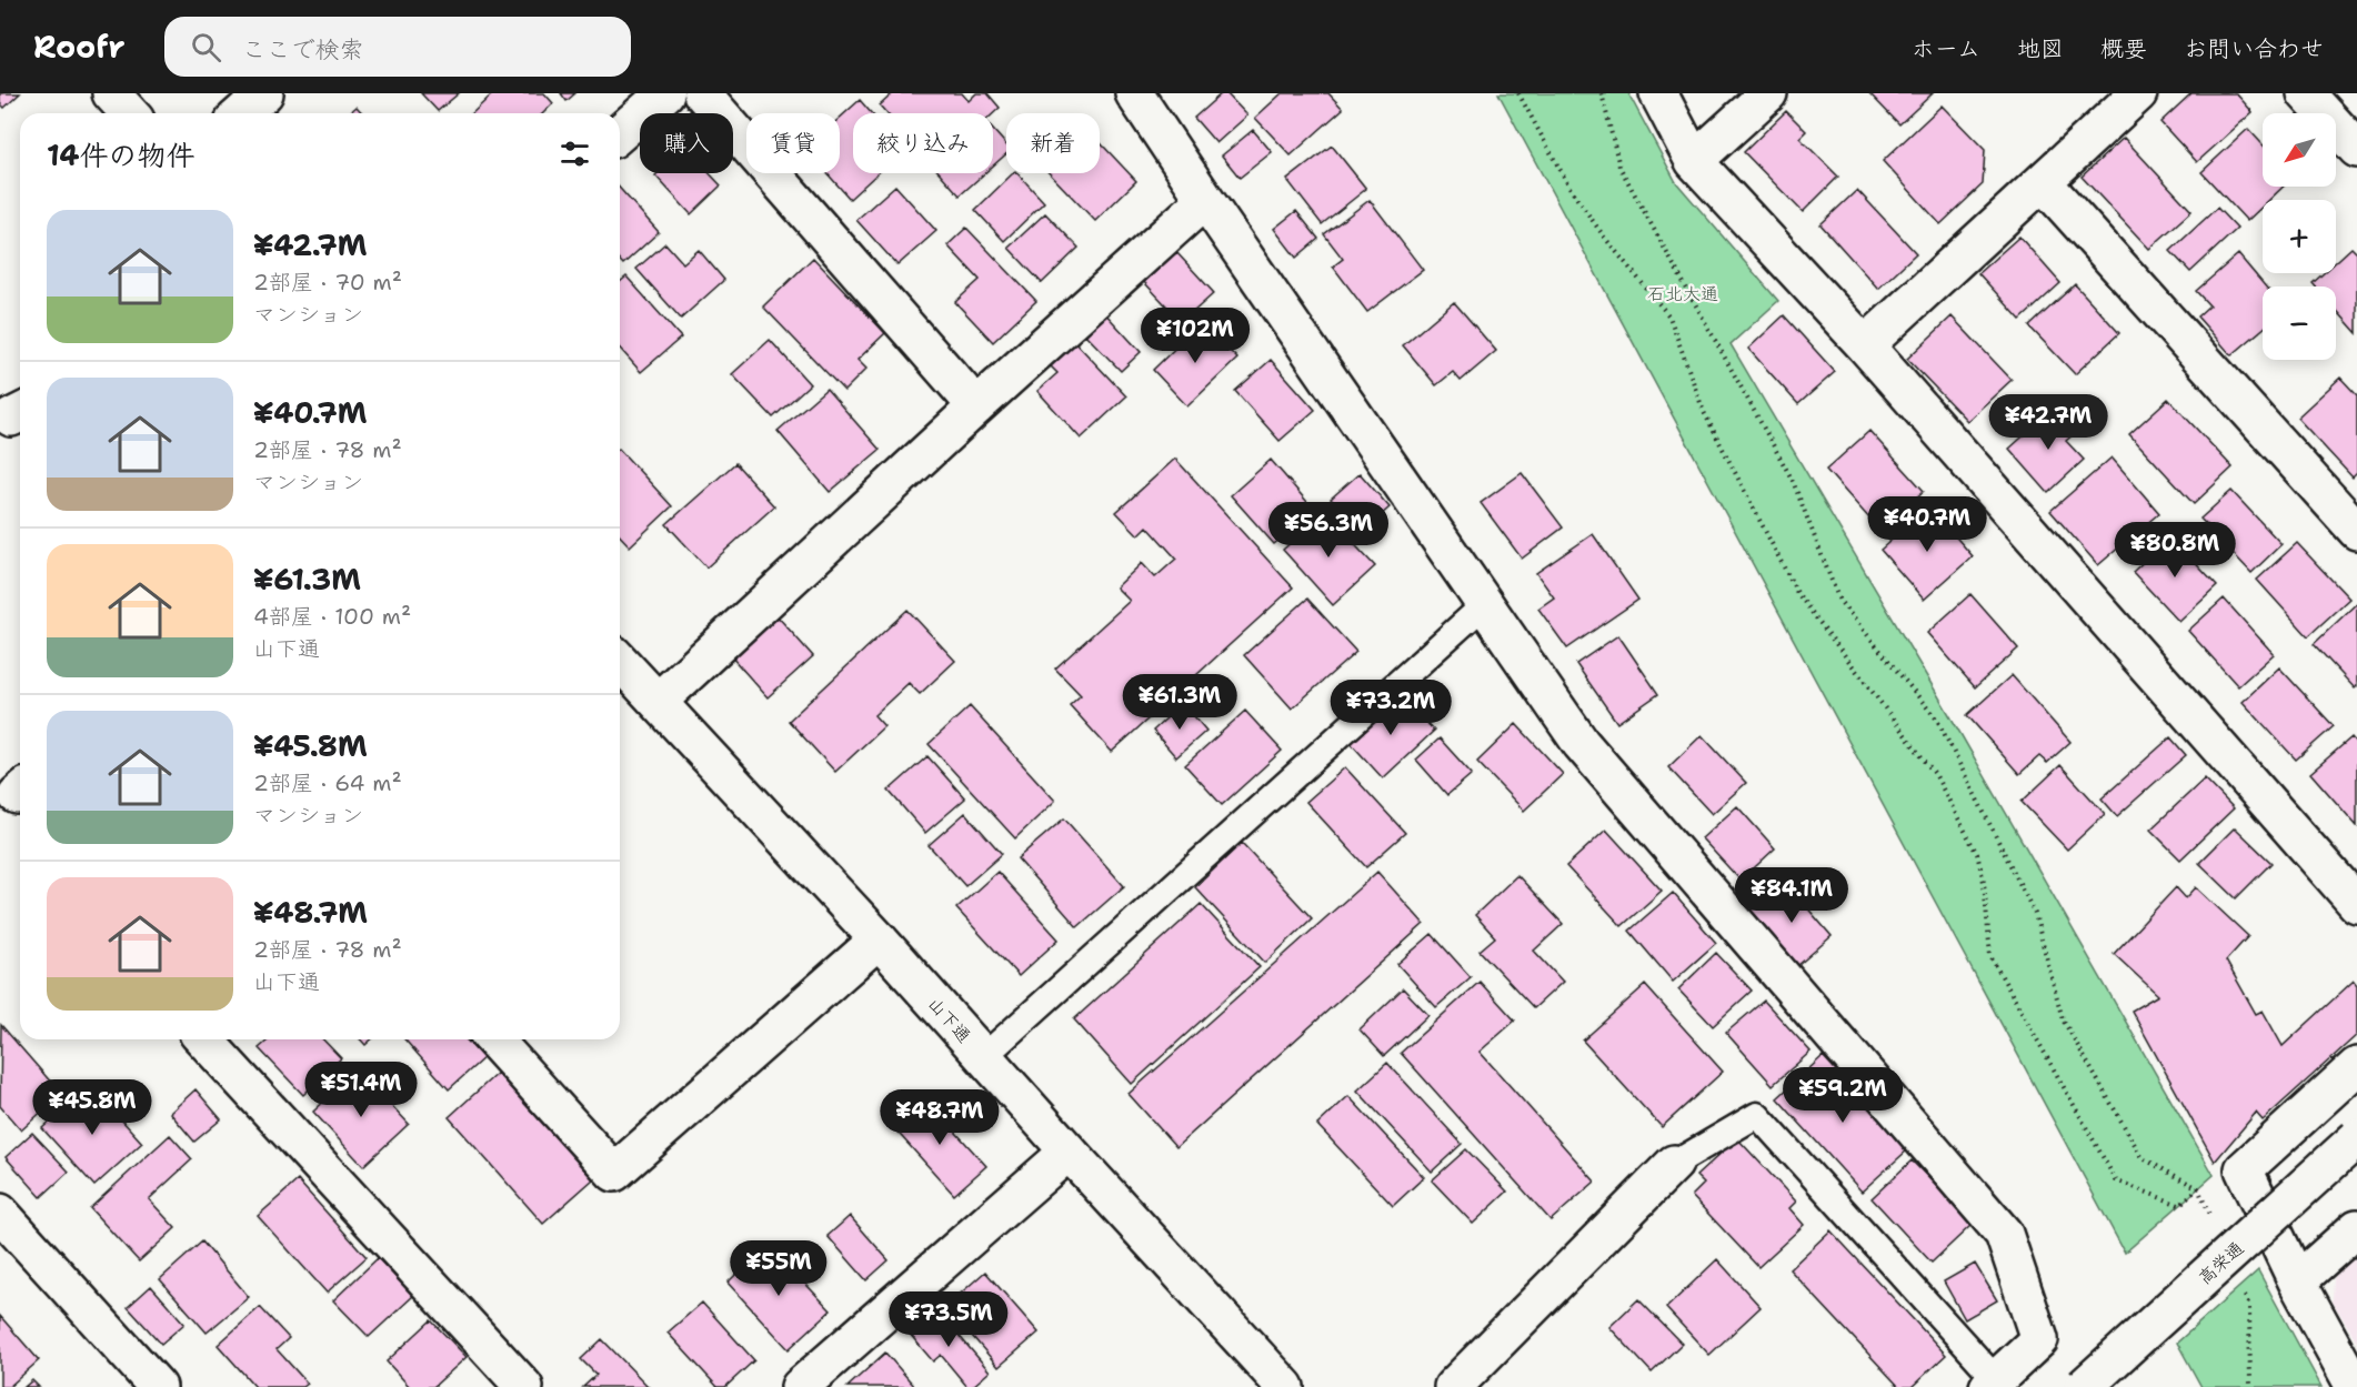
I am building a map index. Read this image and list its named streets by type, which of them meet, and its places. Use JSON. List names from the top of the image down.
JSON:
{
  "streets": {
    "street": ["山下通", "高栄通"]
  },
  "parks": ["石北大通"],
  "north": "bottom left",
  "page": {
    "header": "Roofr",
    "search": "ここで検索",
    "nav": [
      "ホーム",
      "地図",
      "概要",
      "お問い合わせ"
    ],
    "map_buttons": ["+", "−"],
    "chip": [
      "購入",
      "賃貸",
      "絞り込み",
      "新着"
    ],
    "heading": "14件の物件",
    "list": [
      {
        "name": "¥42.7M",
        "note": "2部屋 · 70 m² · マンション"
      },
      {
        "name": "¥40.7M",
        "note": "2部屋 · 78 m² · マンション"
      },
      {
        "name": "¥61.3M",
        "note": "4部屋 · 100 m² · 山下通"
      },
      {
        "name": "¥45.8M",
        "note": "2部屋 · 64 m² · マンション"
      },
      {
        "name": "¥48.7M",
        "note": "2部屋 · 78 m² · 山下通"
      }
    ],
    "price": [
      "¥102M",
      "¥42.7M",
      "¥40.7M",
      "¥56.3M",
      "¥80.8M",
      "¥61.3M",
      "¥73.2M",
      "¥84.1M",
      "¥51.4M",
      "¥59.2M",
      "¥45.8M",
      "¥48.7M",
      "¥55M",
      "¥73.5M"
    ]
  }
}
